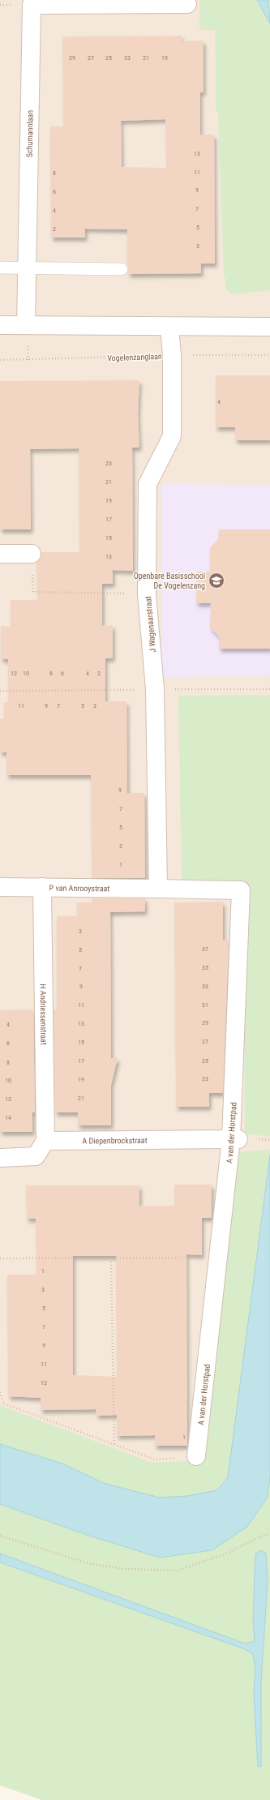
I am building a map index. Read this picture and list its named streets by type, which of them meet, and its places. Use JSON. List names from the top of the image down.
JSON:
{
  "streets": {
    "street": [
      "Schumannlaan",
      "J Wagenaarstraat",
      "P van Anrooystraat",
      "H Andriessenstraat",
      "A van der Horstpad",
      "A Diepenbrockstraat"
    ],
    "path": ["Vogelenzanglaan"]
  },
  "crossings": [
    ["Vogelenzanglaan", "J Wagenaarstraat"],
    ["J Wagenaarstraat", "P van Anrooystraat"],
    ["J Wagenaarstraat", "A van der Horstpad"],
    ["P van Anrooystraat", "H Andriessenstraat"],
    ["P van Anrooystraat", "A van der Horstpad"],
    ["H Andriessenstraat", "A Diepenbrockstraat"],
    ["A van der Horstpad", "A Diepenbrockstraat"]
  ],
  "places": {
    "school or university": ["Openbare Basisschool De Vogelenzang"]
  },
  "house_numbers": [
    "29",
    "27",
    "25",
    "23",
    "21",
    "19",
    "13",
    "11",
    "8",
    "9",
    "6",
    "7",
    "4",
    "5",
    "2",
    "3",
    "4",
    "23",
    "21",
    "19",
    "17",
    "15",
    "13",
    "12",
    "10",
    "8",
    "6",
    "4",
    "2",
    "11",
    "9",
    "7",
    "5",
    "3",
    "9",
    "7",
    "5",
    "3",
    "1",
    "3",
    "37",
    "5",
    "35",
    "7",
    "9",
    "33",
    "11",
    "31",
    "29",
    "13",
    "4",
    "27",
    "15",
    "6",
    "17",
    "25",
    "8",
    "23",
    "19",
    "10",
    "21",
    "12",
    "14",
    "1",
    "3",
    "5",
    "7",
    "9",
    "11",
    "13",
    "1"
  ]
}
